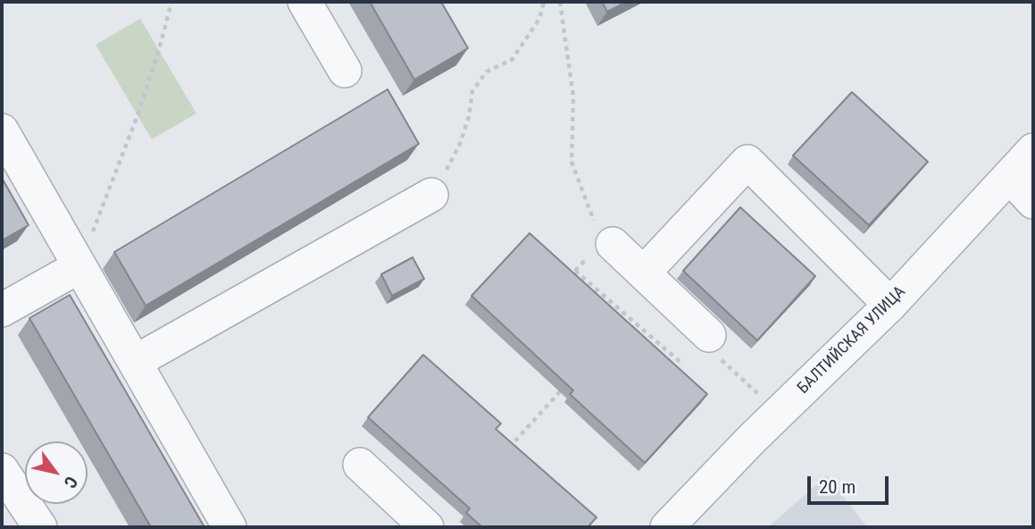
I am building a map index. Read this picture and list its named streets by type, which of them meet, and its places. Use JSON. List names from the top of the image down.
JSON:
{
  "streets": {
    "street": ["БАЛТИЙСКАЯ УЛИЦА"]
  },
  "scale_bar": "20 m",
  "north": "bottom right"
}
